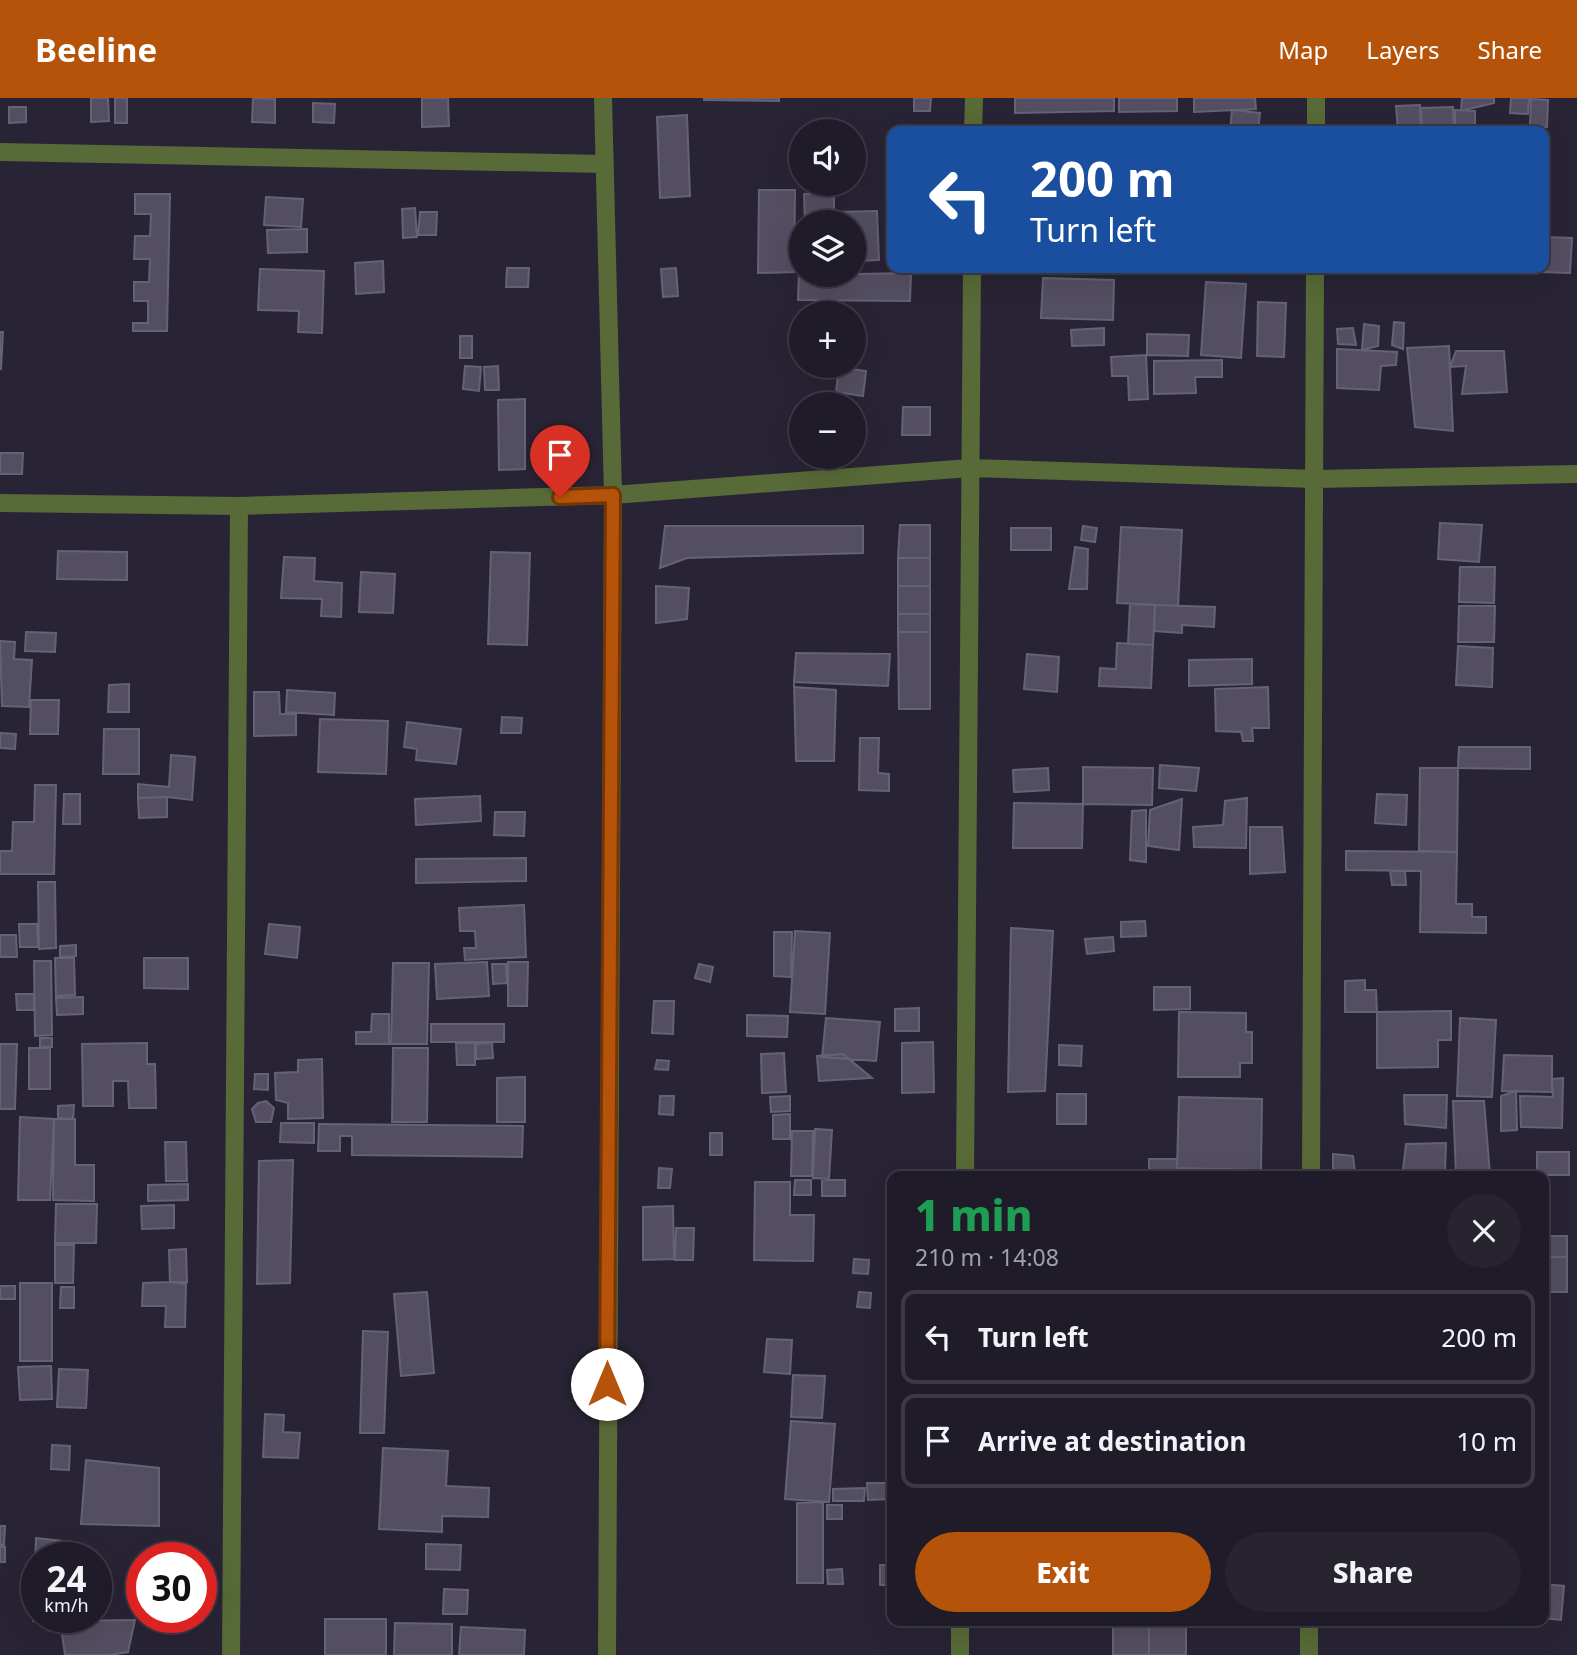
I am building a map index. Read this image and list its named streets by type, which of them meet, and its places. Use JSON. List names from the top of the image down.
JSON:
{
  "page": {
    "header": "Beeline",
    "nav": ["Map", "Layers", "Share"],
    "map_buttons": ["+", "−"],
    "turn": ["200 m", "Turn left"],
    "heading": ["1 min", "210 m · 14:08"],
    "list": [
      {
        "name": "Turn left",
        "value": "200 m"
      },
      {
        "name": "Arrive at destination",
        "value": "10 m"
      }
    ],
    "buttons": ["Exit", "Share"],
    "speed": "24 km/h",
    "limit": "30"
  }
}
